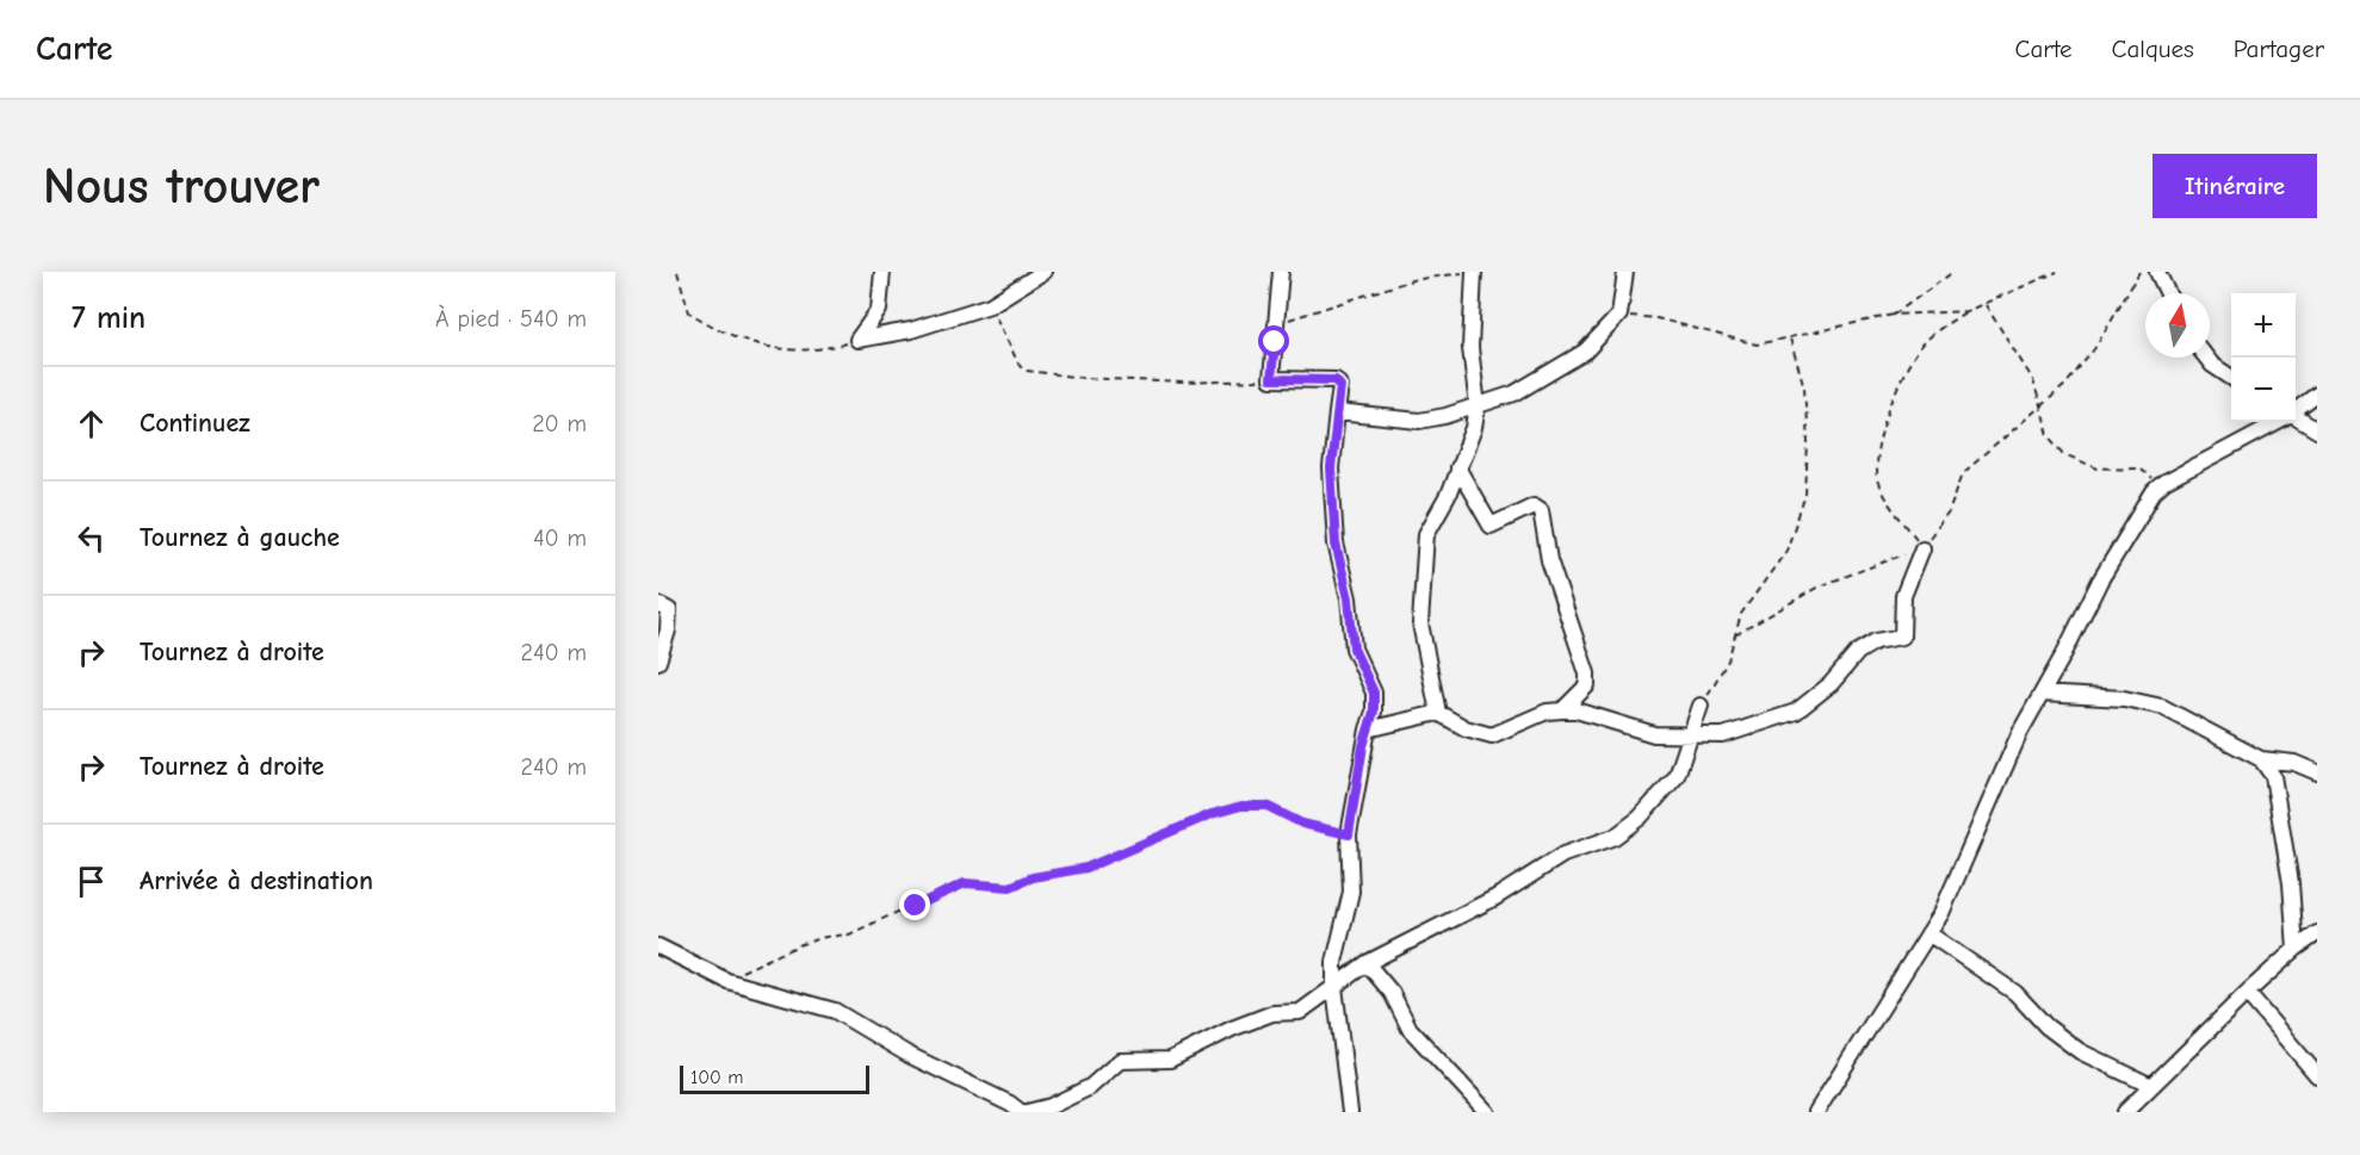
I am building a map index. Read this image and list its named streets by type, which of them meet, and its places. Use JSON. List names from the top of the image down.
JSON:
{
  "scale_bar": "100 m",
  "north": "top",
  "page": {
    "header": "Carte",
    "nav": ["Carte", "Calques", "Partager"],
    "buttons": "Itinéraire",
    "title": "Nous trouver",
    "heading": ["7 min", "À pied · 540 m"],
    "map_buttons": ["+", "−"],
    "list": [
      ["Continuez", "20 m"],
      ["Tournez à gauche", "40 m"],
      ["Tournez à droite", "240 m"],
      ["Tournez à droite", "240 m"],
      "Arrivée à destination"
    ],
    "scale": "100 m"
  }
}
